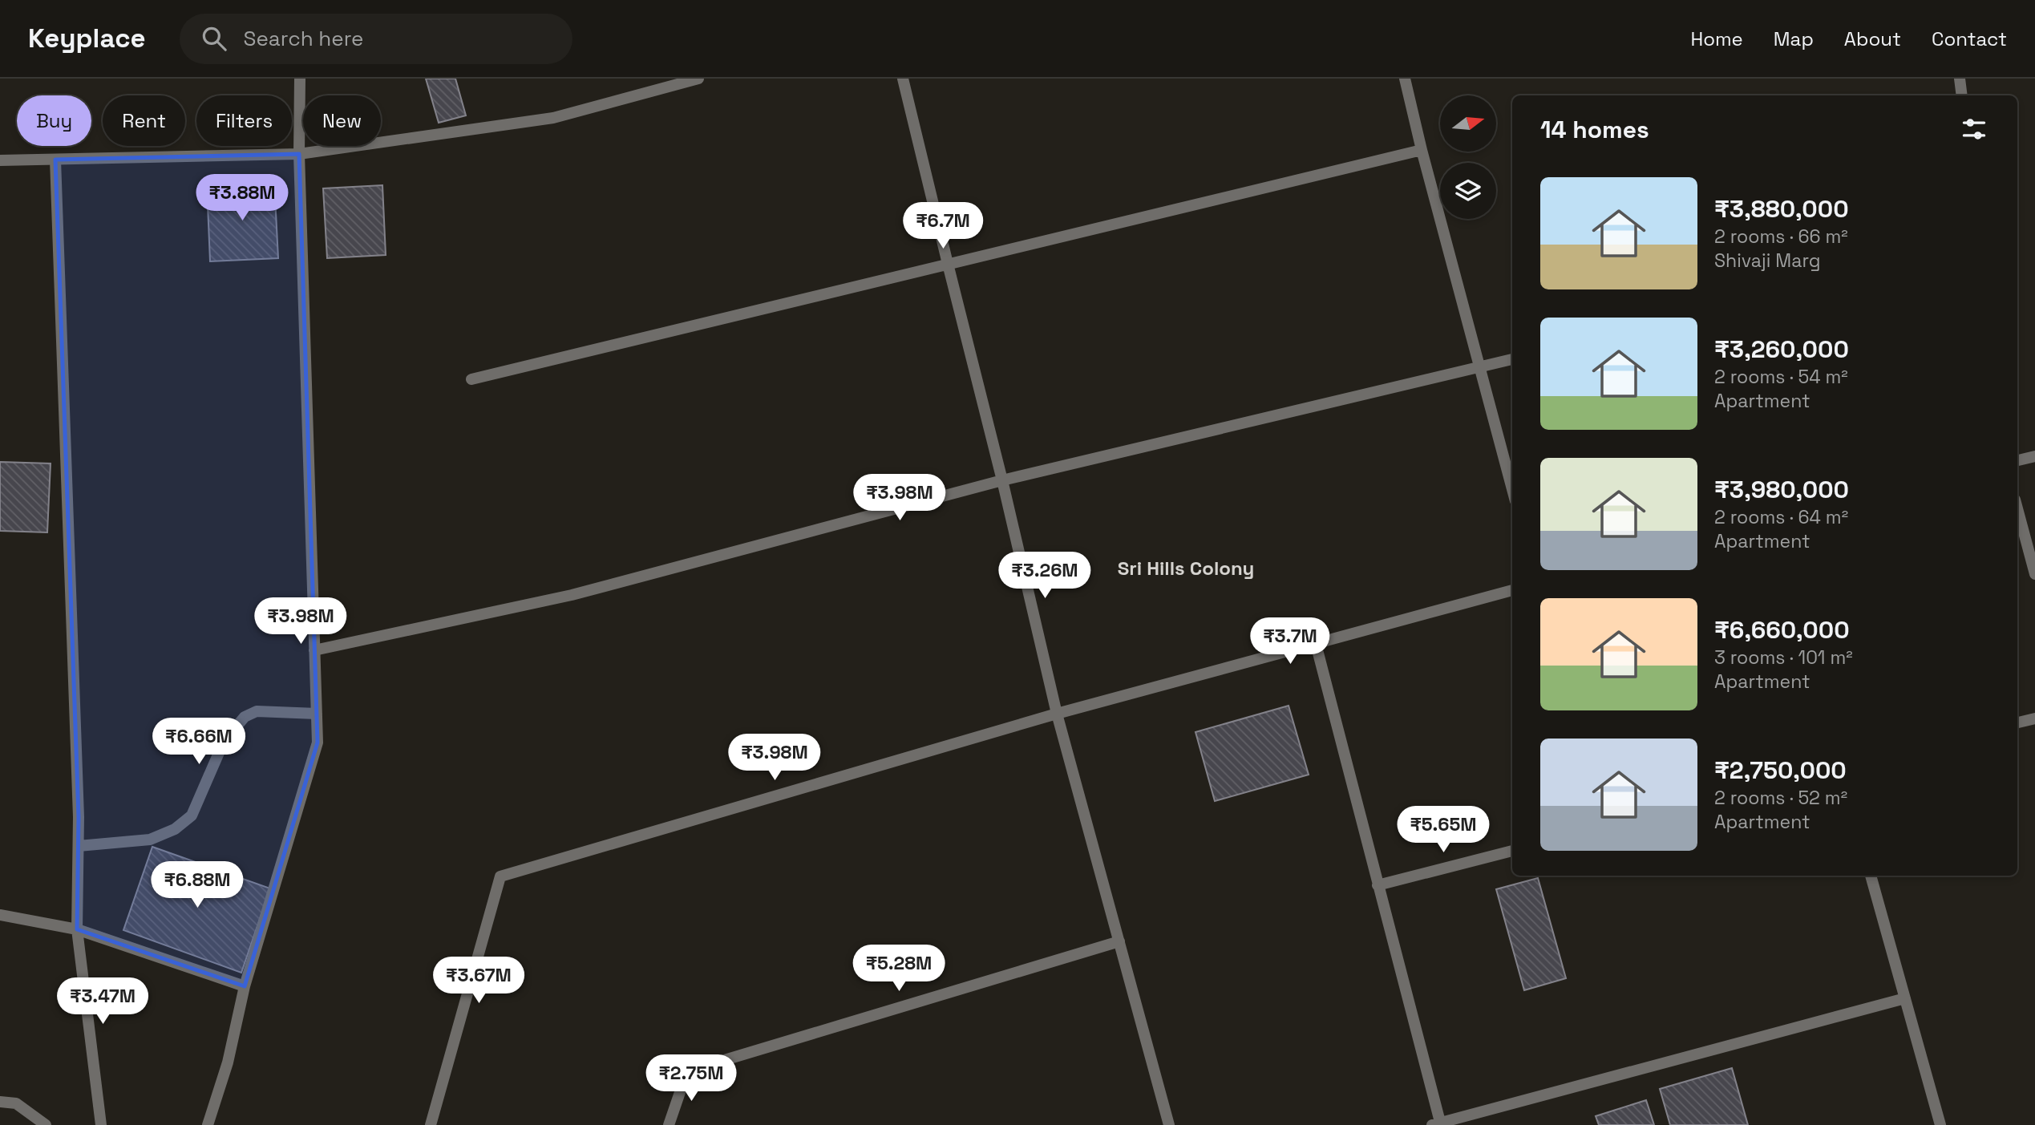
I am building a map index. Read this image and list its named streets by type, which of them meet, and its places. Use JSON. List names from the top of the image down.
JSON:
{
  "districts": ["Sri Hills Colony"],
  "north": "right",
  "page": {
    "header": "Keyplace",
    "search": "Search here",
    "nav": [
      "Home",
      "Map",
      "About",
      "Contact"
    ],
    "chip": [
      "Buy",
      "Rent",
      "Filters",
      "New"
    ],
    "heading": "14 homes",
    "list": [
      {
        "name": "₹3,880,000",
        "note": "2 rooms · 66 m² · Shivaji Marg"
      },
      {
        "name": "₹3,260,000",
        "note": "2 rooms · 54 m² · Apartment"
      },
      {
        "name": "₹3,980,000",
        "note": "2 rooms · 64 m² · Apartment"
      },
      {
        "name": "₹6,660,000",
        "note": "3 rooms · 101 m² · Apartment"
      },
      {
        "name": "₹2,750,000",
        "note": "2 rooms · 52 m² · Apartment"
      }
    ],
    "price": [
      "₹3.88M",
      "₹6.7M",
      "₹3.98M",
      "₹3.26M",
      "₹3.98M",
      "₹3.7M",
      "₹6.66M",
      "₹3.98M",
      "₹5.65M",
      "₹6.88M",
      "₹5.28M",
      "₹3.67M",
      "₹3.47M",
      "₹2.75M"
    ]
  }
}
